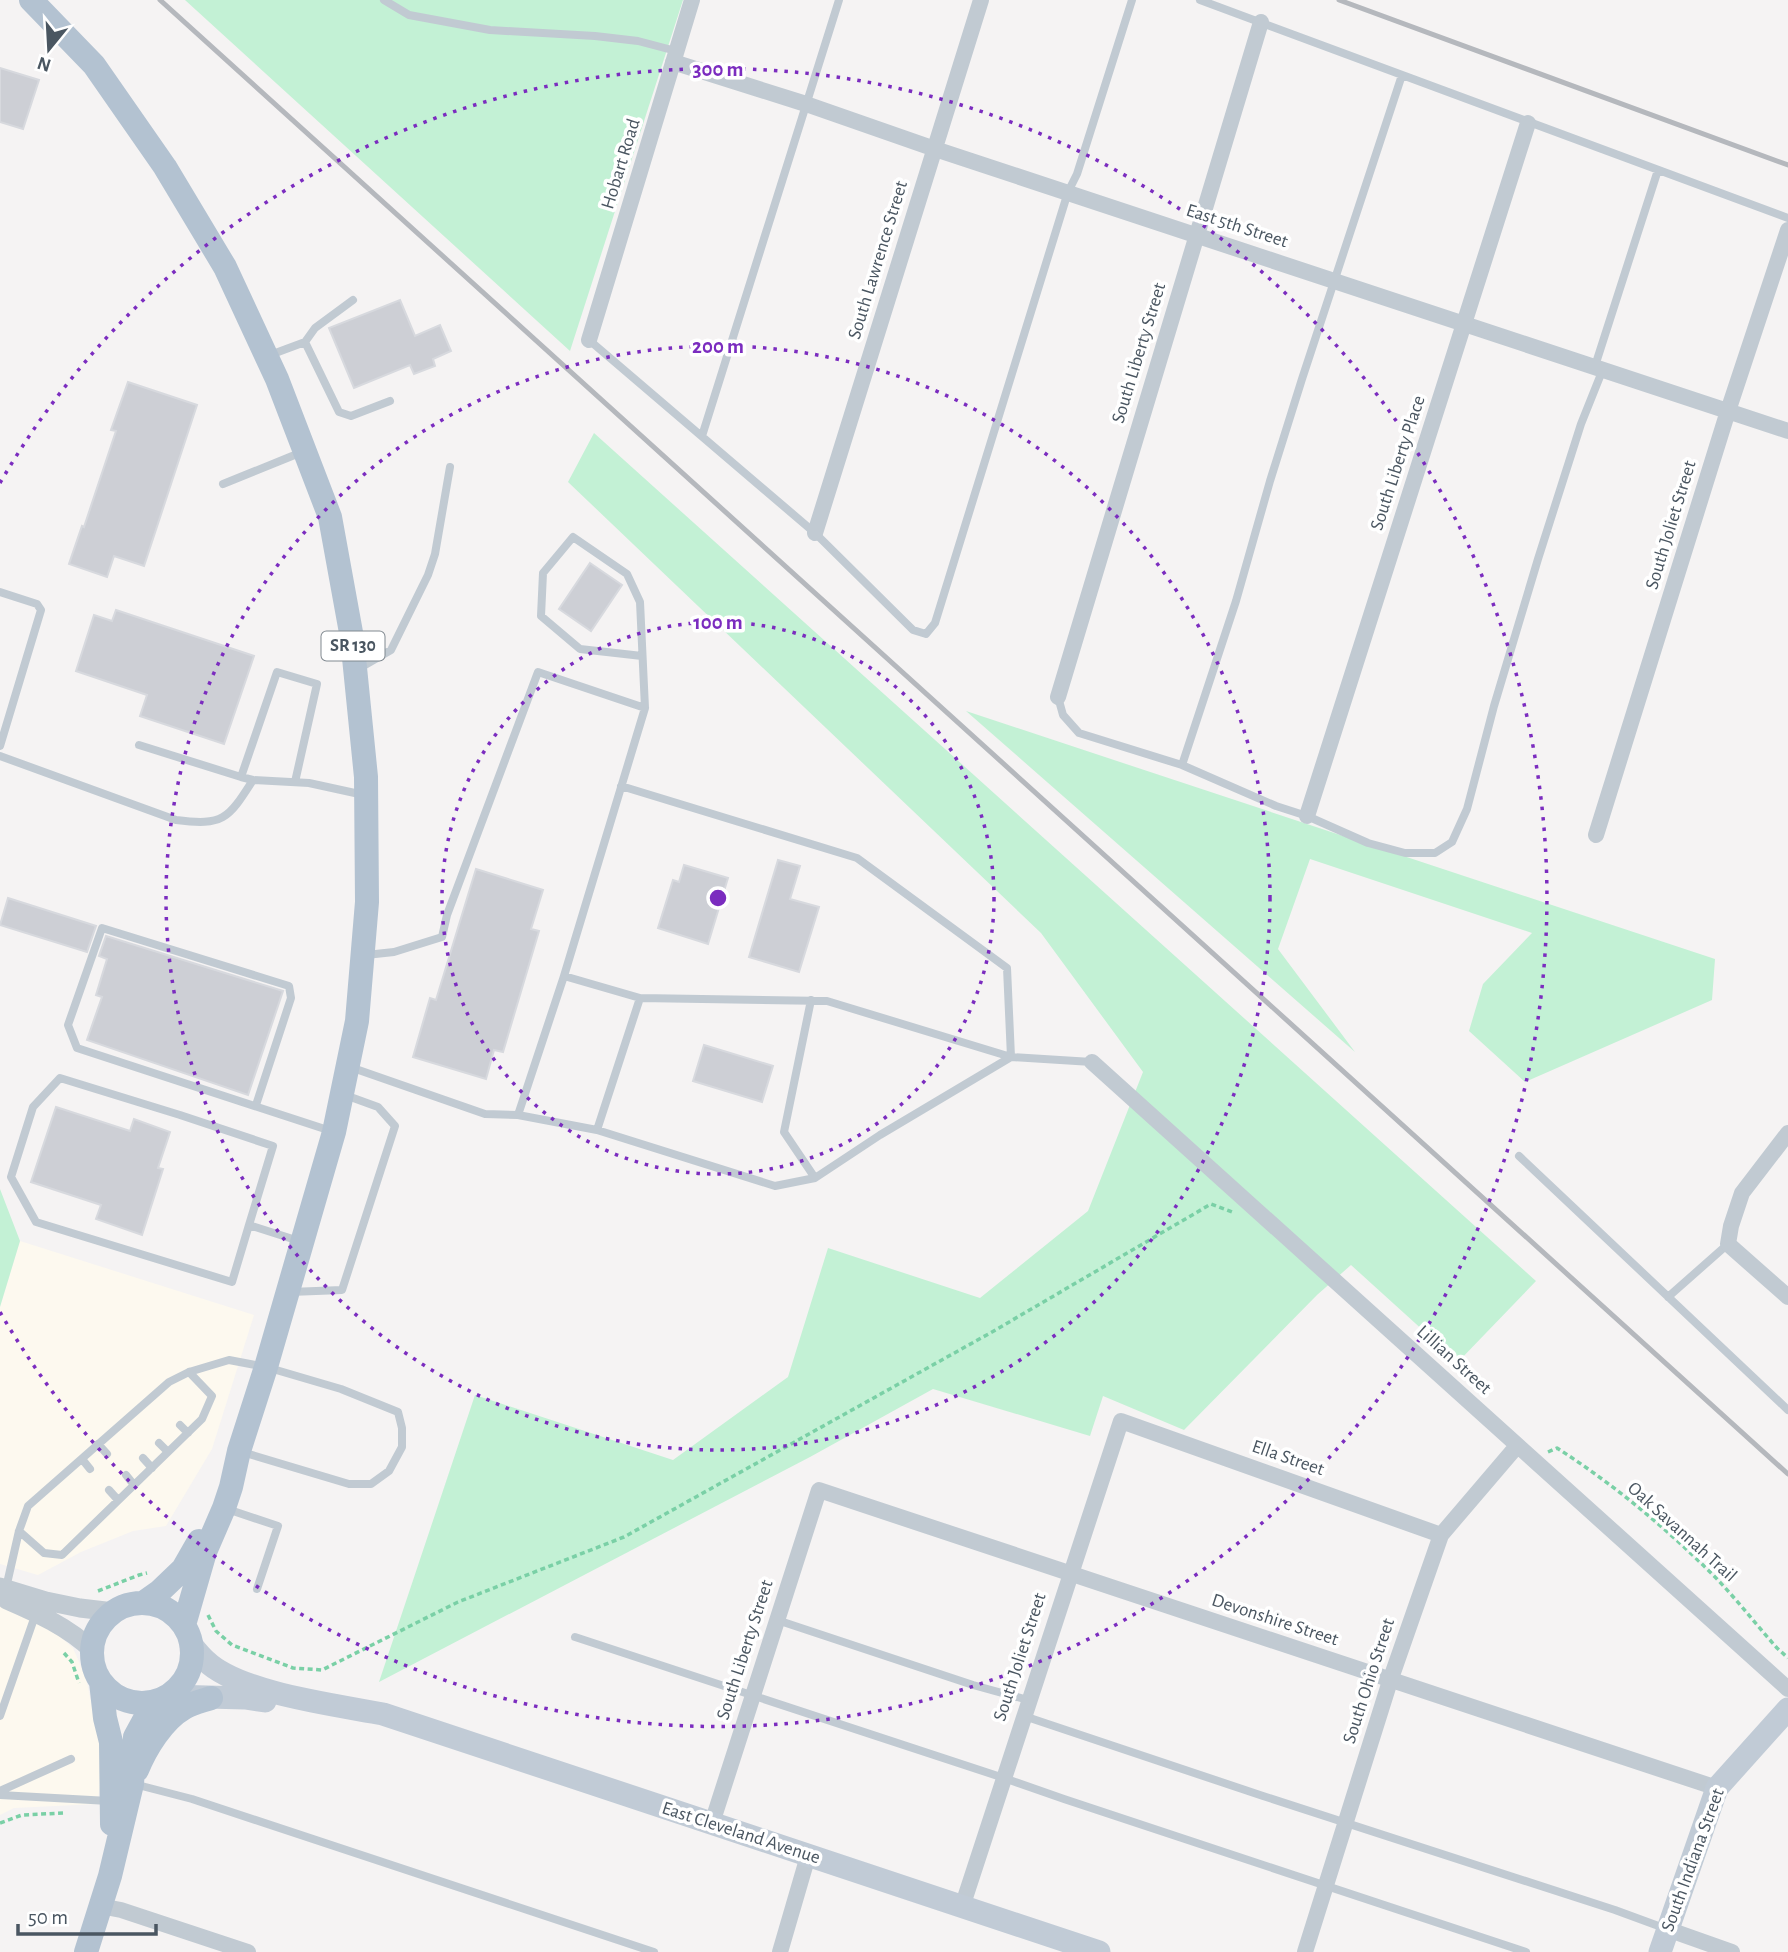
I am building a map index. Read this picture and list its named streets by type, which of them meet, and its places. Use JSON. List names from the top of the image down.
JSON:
{
  "streets": {
    "main road": ["SR 130", "East Cleveland Avenue", "South Indiana Street"],
    "street": [
      "Hobart Road",
      "East 5th Street",
      "South Lawrence Street",
      "South Liberty Street",
      "South Liberty Place",
      "South Joliet Street",
      "Lillian Street",
      "Ella Street",
      "Devonshire Street",
      "South Ohio Street"
    ],
    "path": ["Oak Savannah Trail"]
  },
  "crossings": [
    ["Hobart Road", "East 5th Street"],
    ["East 5th Street", "South Lawrence Street"],
    ["East 5th Street", "South Liberty Street"],
    ["East 5th Street", "South Liberty Place"],
    ["East 5th Street", "South Joliet Street"],
    ["South Liberty Street", "Devonshire Street"],
    ["South Liberty Street", "East Cleveland Avenue"],
    ["South Joliet Street", "Ella Street"],
    ["South Joliet Street", "Devonshire Street"],
    ["South Joliet Street", "East Cleveland Avenue"],
    ["Lillian Street", "South Ohio Street"],
    ["Ella Street", "South Ohio Street"],
    ["Devonshire Street", "South Ohio Street"],
    ["Devonshire Street", "South Indiana Street"]
  ],
  "scale_bar": "50 m",
  "north": "bottom",
  "rings": ["300 m", "200 m", "100 m"]
}
